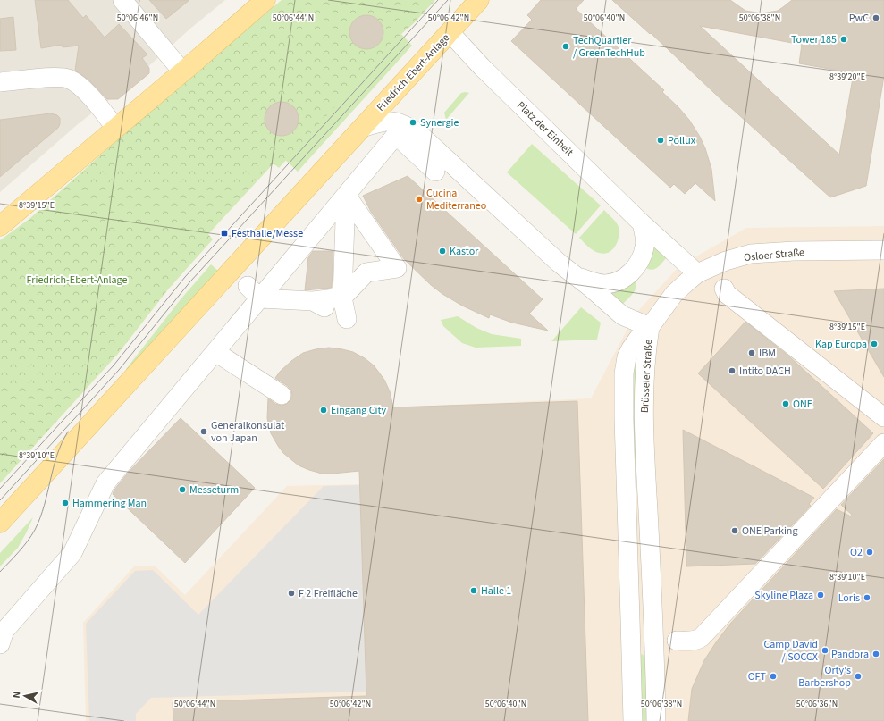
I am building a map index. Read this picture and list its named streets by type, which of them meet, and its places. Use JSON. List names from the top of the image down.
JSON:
{
  "streets": {
    "main road": ["Friedrich-Ebert-Anlage"],
    "street": ["Platz der Einheit", "Osloer Straße", "Brüsseler Straße"]
  },
  "crossings": [
    ["Friedrich-Ebert-Anlage", "Platz der Einheit"],
    ["Platz der Einheit", "Osloer Straße"],
    ["Osloer Straße", "Brüsseler Straße"]
  ],
  "parks": ["Friedrich-Ebert-Anlage"],
  "places": {
    "other": [
      "PwC",
      "Tower 185",
      "TechQuartier / GreenTechHub",
      "Synergie",
      "Pollux",
      "Cucina Mediterraneo",
      "Kastor",
      "Kap Europa",
      "IBM",
      "Intito DACH",
      "ONE",
      "Eingang City",
      "Generalkonsulat von Japan",
      "Messeturm",
      "Hammering Man",
      "ONE Parking",
      "O2",
      "Halle 1",
      "F 2 Freifläche",
      "Skyline Plaza",
      "Loris",
      "Camp David / SOCCX",
      "Pandora",
      "OFT",
      "Orty's Barbershop"
    ],
    "transit": ["Festhalle/Messe"]
  },
  "north": "left",
  "coordinates": [
    "50°06'46\"N",
    "50°06'44\"N",
    "50°06'42\"N",
    "50°06'40\"N",
    "50°06'38\"N",
    "8°39'20\"E",
    "8°39'15\"E",
    "8°39'10\"E",
    "50°06'36\"N"
  ]
}
